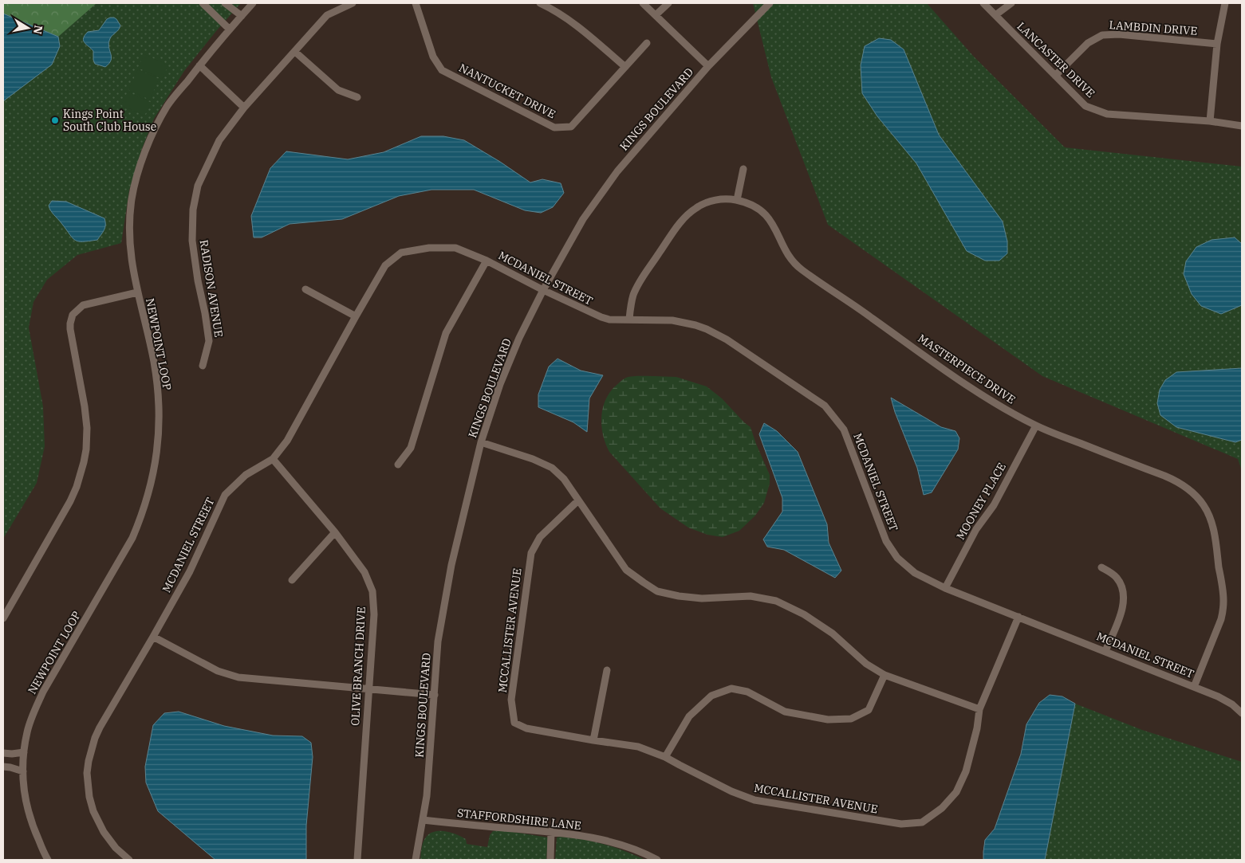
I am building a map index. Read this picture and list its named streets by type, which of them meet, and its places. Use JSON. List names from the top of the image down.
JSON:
{
  "streets": {
    "street": [
      "LAMBDIN DRIVE",
      "LANCASTER DRIVE",
      "NANTUCKET DRIVE",
      "KINGS BOULEVARD",
      "MCDANIEL STREET",
      "RADISON AVENUE",
      "NEWPOINT LOOP",
      "MASTERPIECE DRIVE",
      "MOONEY PLACE",
      "MCCALLISTER AVENUE",
      "OLIVE BRANCH DRIVE",
      "STAFFORDSHIRE LANE"
    ]
  },
  "crossings": [
    ["LAMBDIN DRIVE", "LANCASTER DRIVE"],
    ["KINGS BOULEVARD", "MCDANIEL STREET"],
    ["KINGS BOULEVARD", "STAFFORDSHIRE LANE"],
    ["MCDANIEL STREET", "MASTERPIECE DRIVE"],
    ["MCDANIEL STREET", "MOONEY PLACE"],
    ["MCDANIEL STREET", "MCCALLISTER AVENUE"],
    ["MCDANIEL STREET", "OLIVE BRANCH DRIVE"],
    ["MASTERPIECE DRIVE", "MOONEY PLACE"]
  ],
  "places": ["Kings Point South Club House"],
  "north": "right"
}
